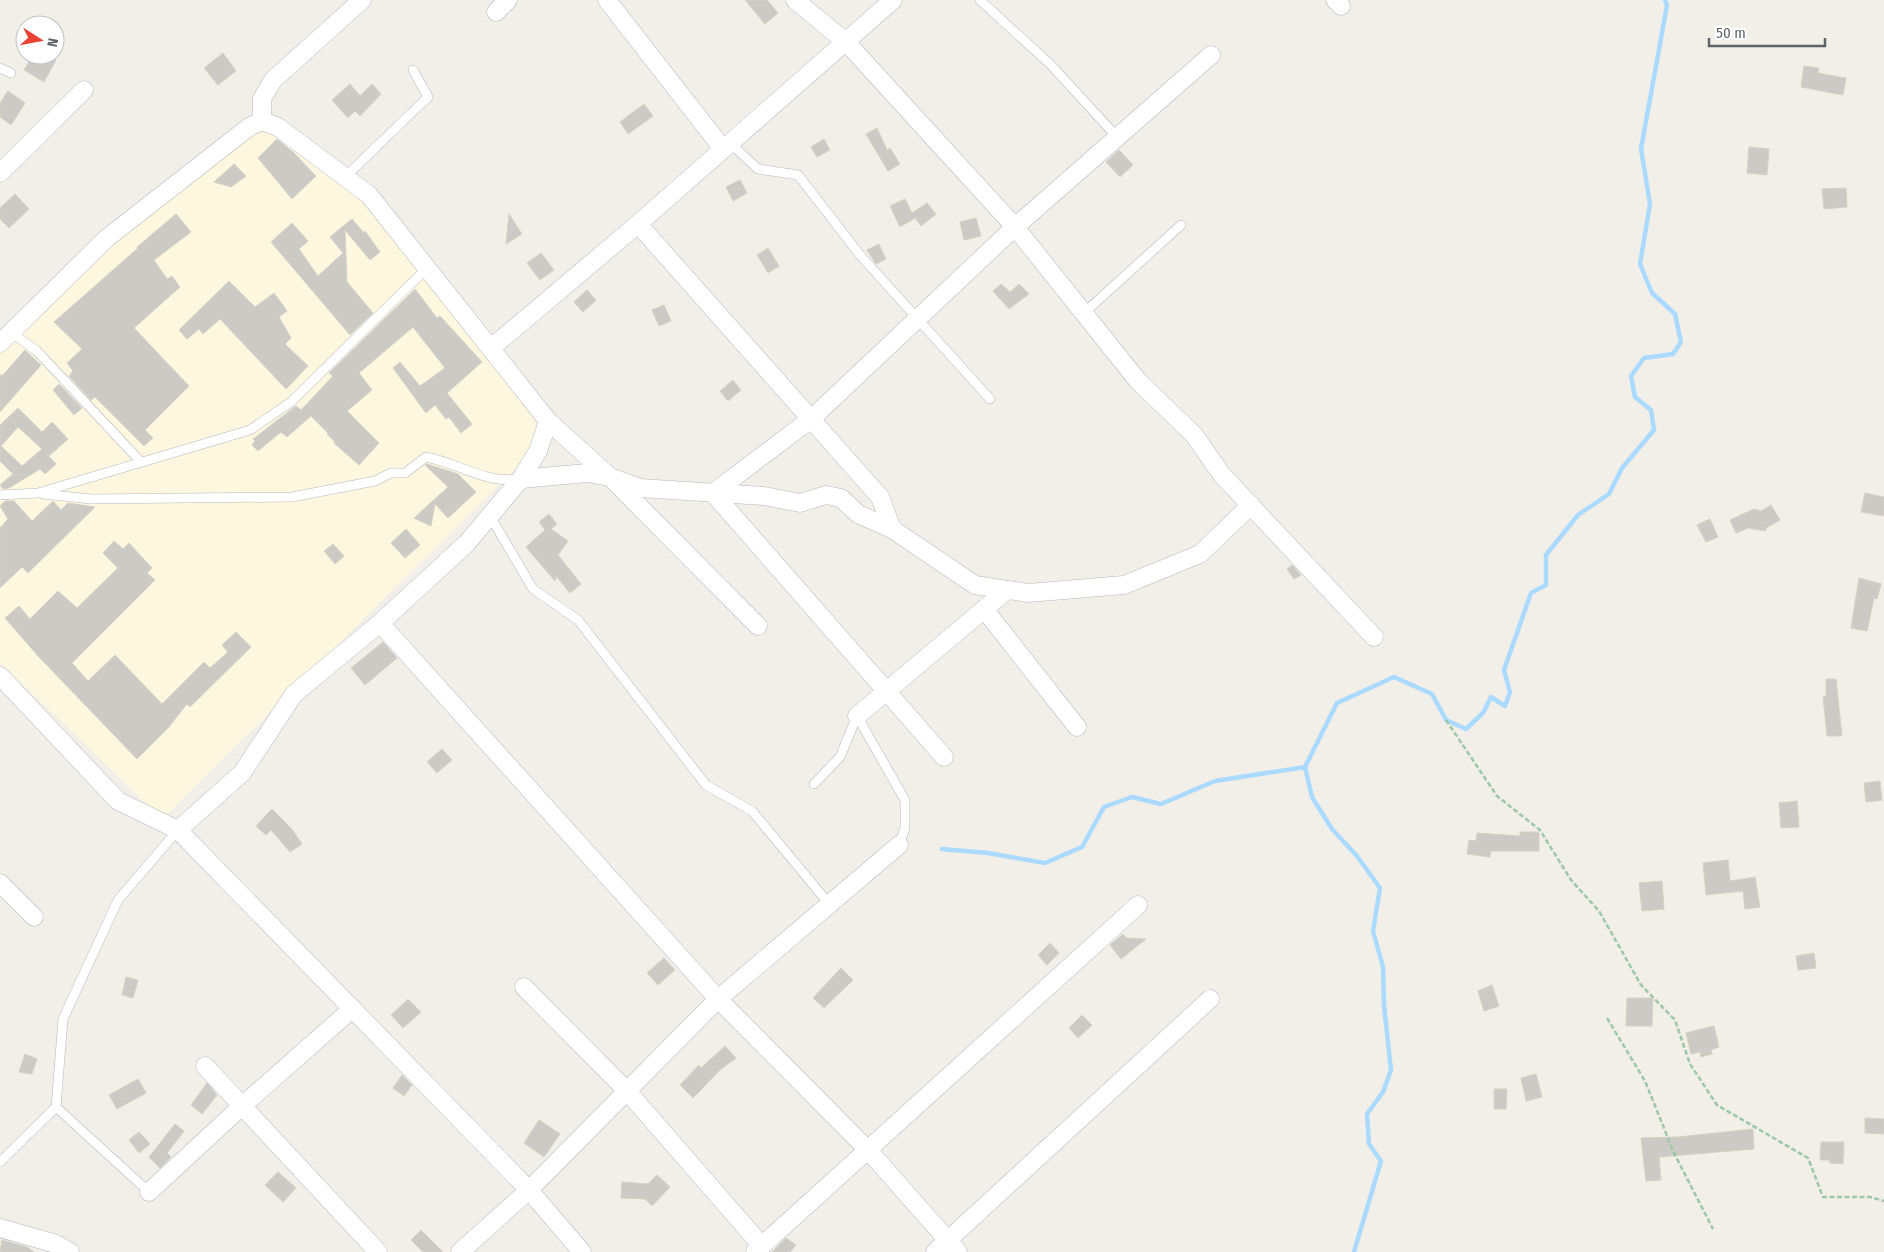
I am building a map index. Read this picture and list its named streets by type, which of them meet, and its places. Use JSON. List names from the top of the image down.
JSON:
{
  "scale_bar": "50 m",
  "north": "right"
}
